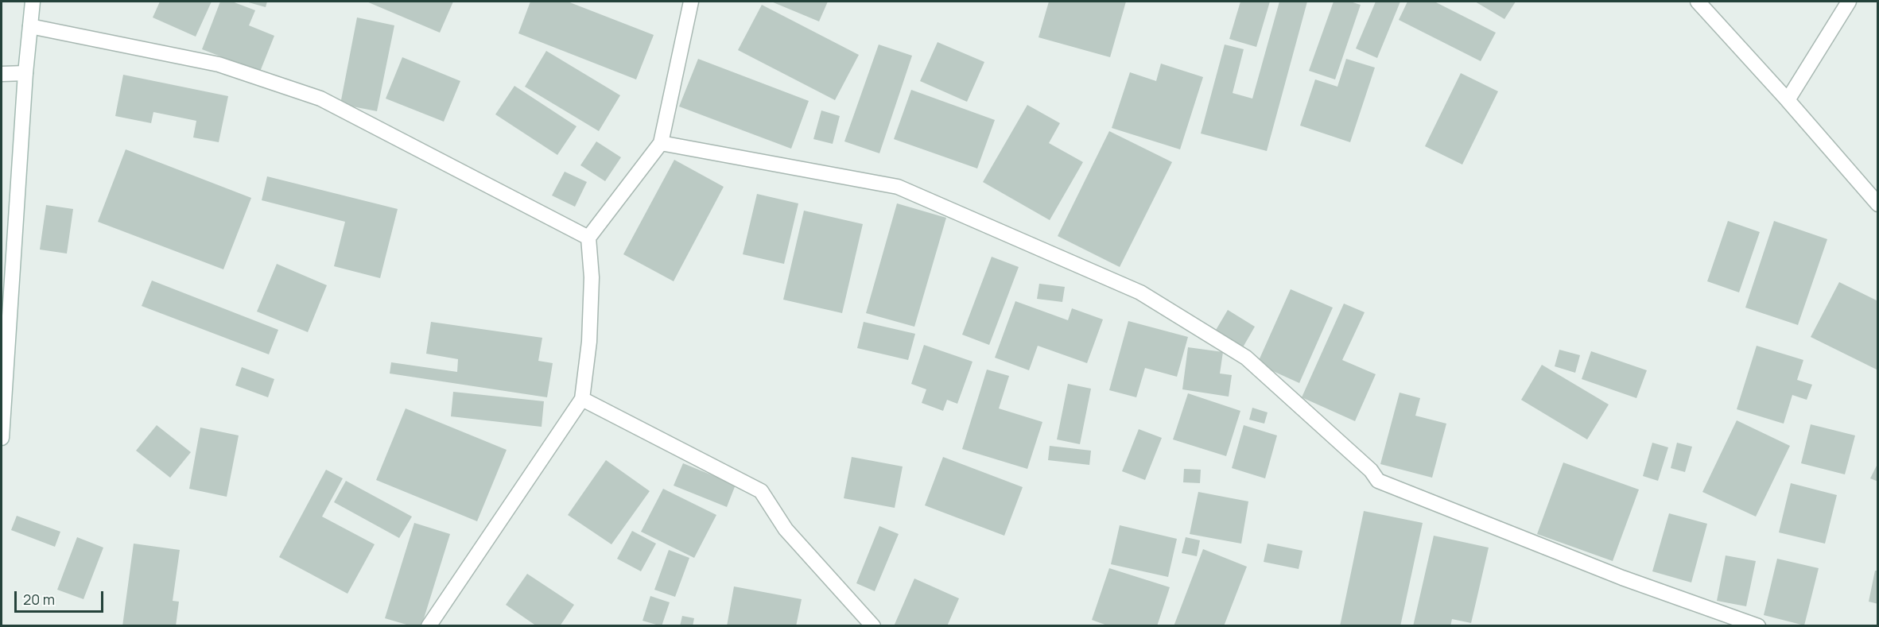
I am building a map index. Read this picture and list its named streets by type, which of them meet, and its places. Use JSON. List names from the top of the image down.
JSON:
{
  "scale_bar": "20 m"
}
